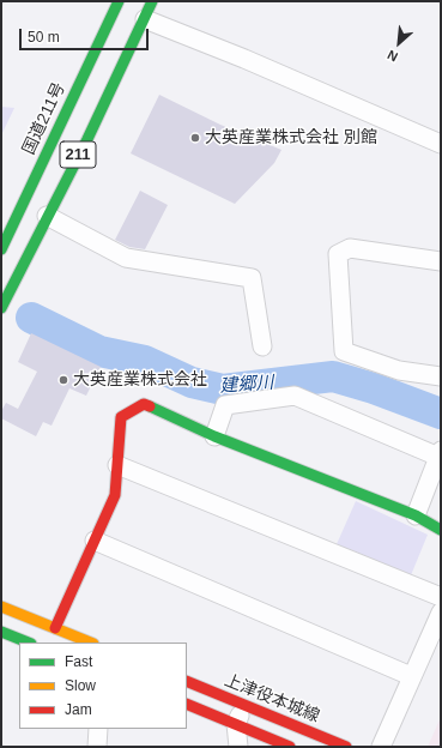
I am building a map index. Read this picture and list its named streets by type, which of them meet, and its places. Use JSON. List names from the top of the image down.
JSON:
{
  "streets": {
    "main road": ["国道211号", "211", "上津役本城線"]
  },
  "water": ["建郷川"],
  "places": ["大英産業株式会社 別館", "大英産業株式会社"],
  "legend": ["Fast", "Slow", "Jam"],
  "scale_bar": "50 m",
  "north": "bottom left"
}
